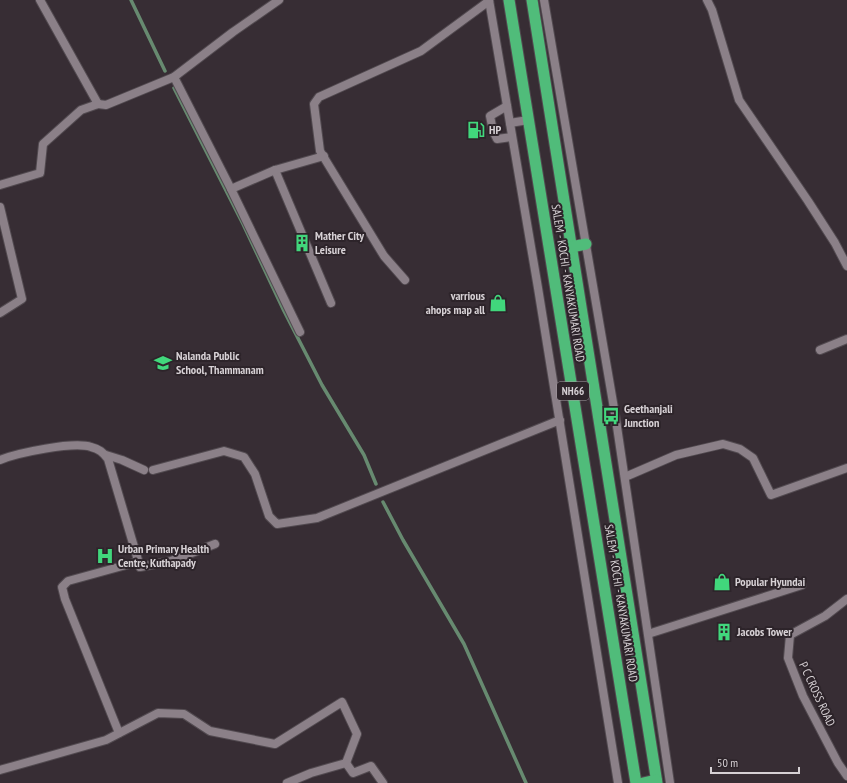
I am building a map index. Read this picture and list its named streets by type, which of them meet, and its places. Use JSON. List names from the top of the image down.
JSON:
{
  "streets": {
    "highway": ["SALEM - KOCHI - KANYAKUMARI ROAD", "NH66"],
    "street": ["P C CROSS ROAD"]
  },
  "places": {
    "fuel station": ["HP"],
    "building": ["Mather City Leisure", "Jacobs Tower"],
    "shop": ["varrious ahops map all", "Popular Hyundai"],
    "school or university": ["Nalanda Public School, Thammanam"],
    "bus stop": ["Geethanjali Junction"],
    "hospital": ["Urban Primary Health Centre, Kuthapady"]
  },
  "scale_bar": "50 m"
}
